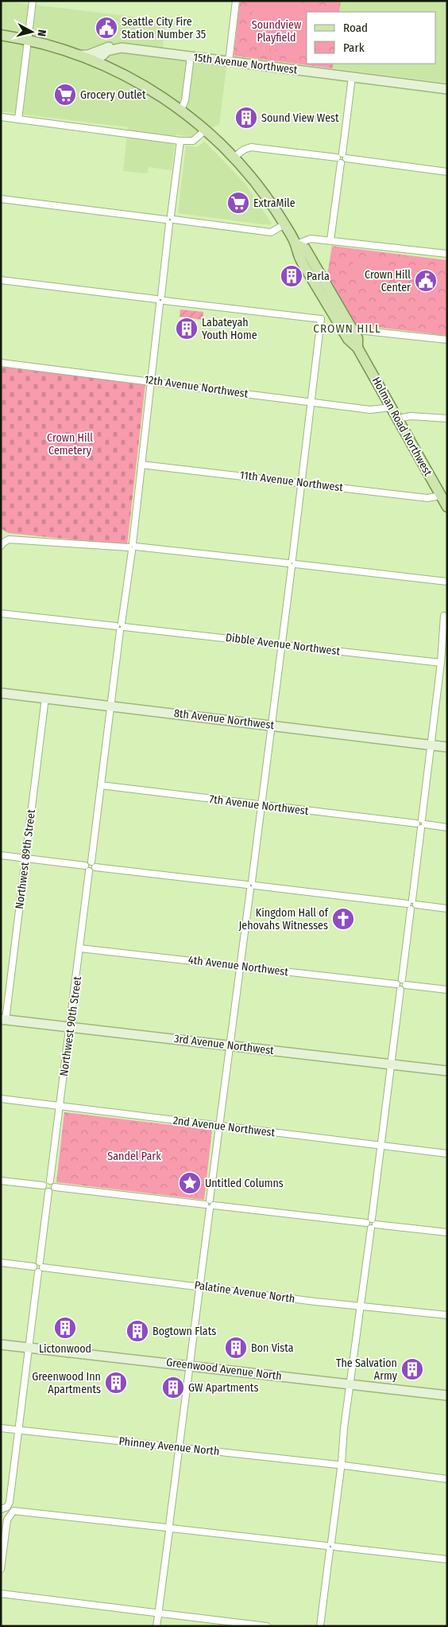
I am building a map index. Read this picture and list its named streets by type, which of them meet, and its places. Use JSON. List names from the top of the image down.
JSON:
{
  "streets": {
    "main road": ["Holman Road Northwest"],
    "street": [
      "15th Avenue Northwest",
      "12th Avenue Northwest",
      "11th Avenue Northwest",
      "Dibble Avenue Northwest",
      "8th Avenue Northwest",
      "7th Avenue Northwest",
      "Northwest 89th Street",
      "4th Avenue Northwest",
      "Northwest 90th Street",
      "3rd Avenue Northwest",
      "2nd Avenue Northwest",
      "Palatine Avenue North",
      "Greenwood Avenue North",
      "Phinney Avenue North"
    ]
  },
  "crossings": [
    ["15th Avenue Northwest", "Holman Road Northwest"],
    ["12th Avenue Northwest", "Holman Road Northwest"],
    ["Holman Road Northwest", "11th Avenue Northwest"],
    ["8th Avenue Northwest", "Northwest 89th Street"],
    ["Northwest 89th Street", "3rd Avenue Northwest"],
    ["4th Avenue Northwest", "Northwest 90th Street"],
    ["Northwest 90th Street", "3rd Avenue Northwest"],
    ["Northwest 90th Street", "2nd Avenue Northwest"]
  ],
  "districts": ["CROWN HILL"],
  "parks": ["Soundview Playfield", "Crown Hill Cemetery", "Sandel Park"],
  "places": {
    "public building": ["Seattle City Fire Station Number 35", "Crown Hill Center"],
    "supermarket": ["Grocery Outlet", "ExtraMile"],
    "building": [
      "Sound View West",
      "Parla",
      "Labateyah Youth Home",
      "Lictonwood",
      "Bogtown Flats",
      "Bon Vista",
      "The Salvation Army",
      "Greenwood Inn Apartments",
      "GW Apartments"
    ],
    "church": ["Kingdom Hall of Jehovahs Witnesses"],
    "place": ["Untitled Columns"]
  },
  "legend": ["Road", "Park"],
  "north": "right"
}
